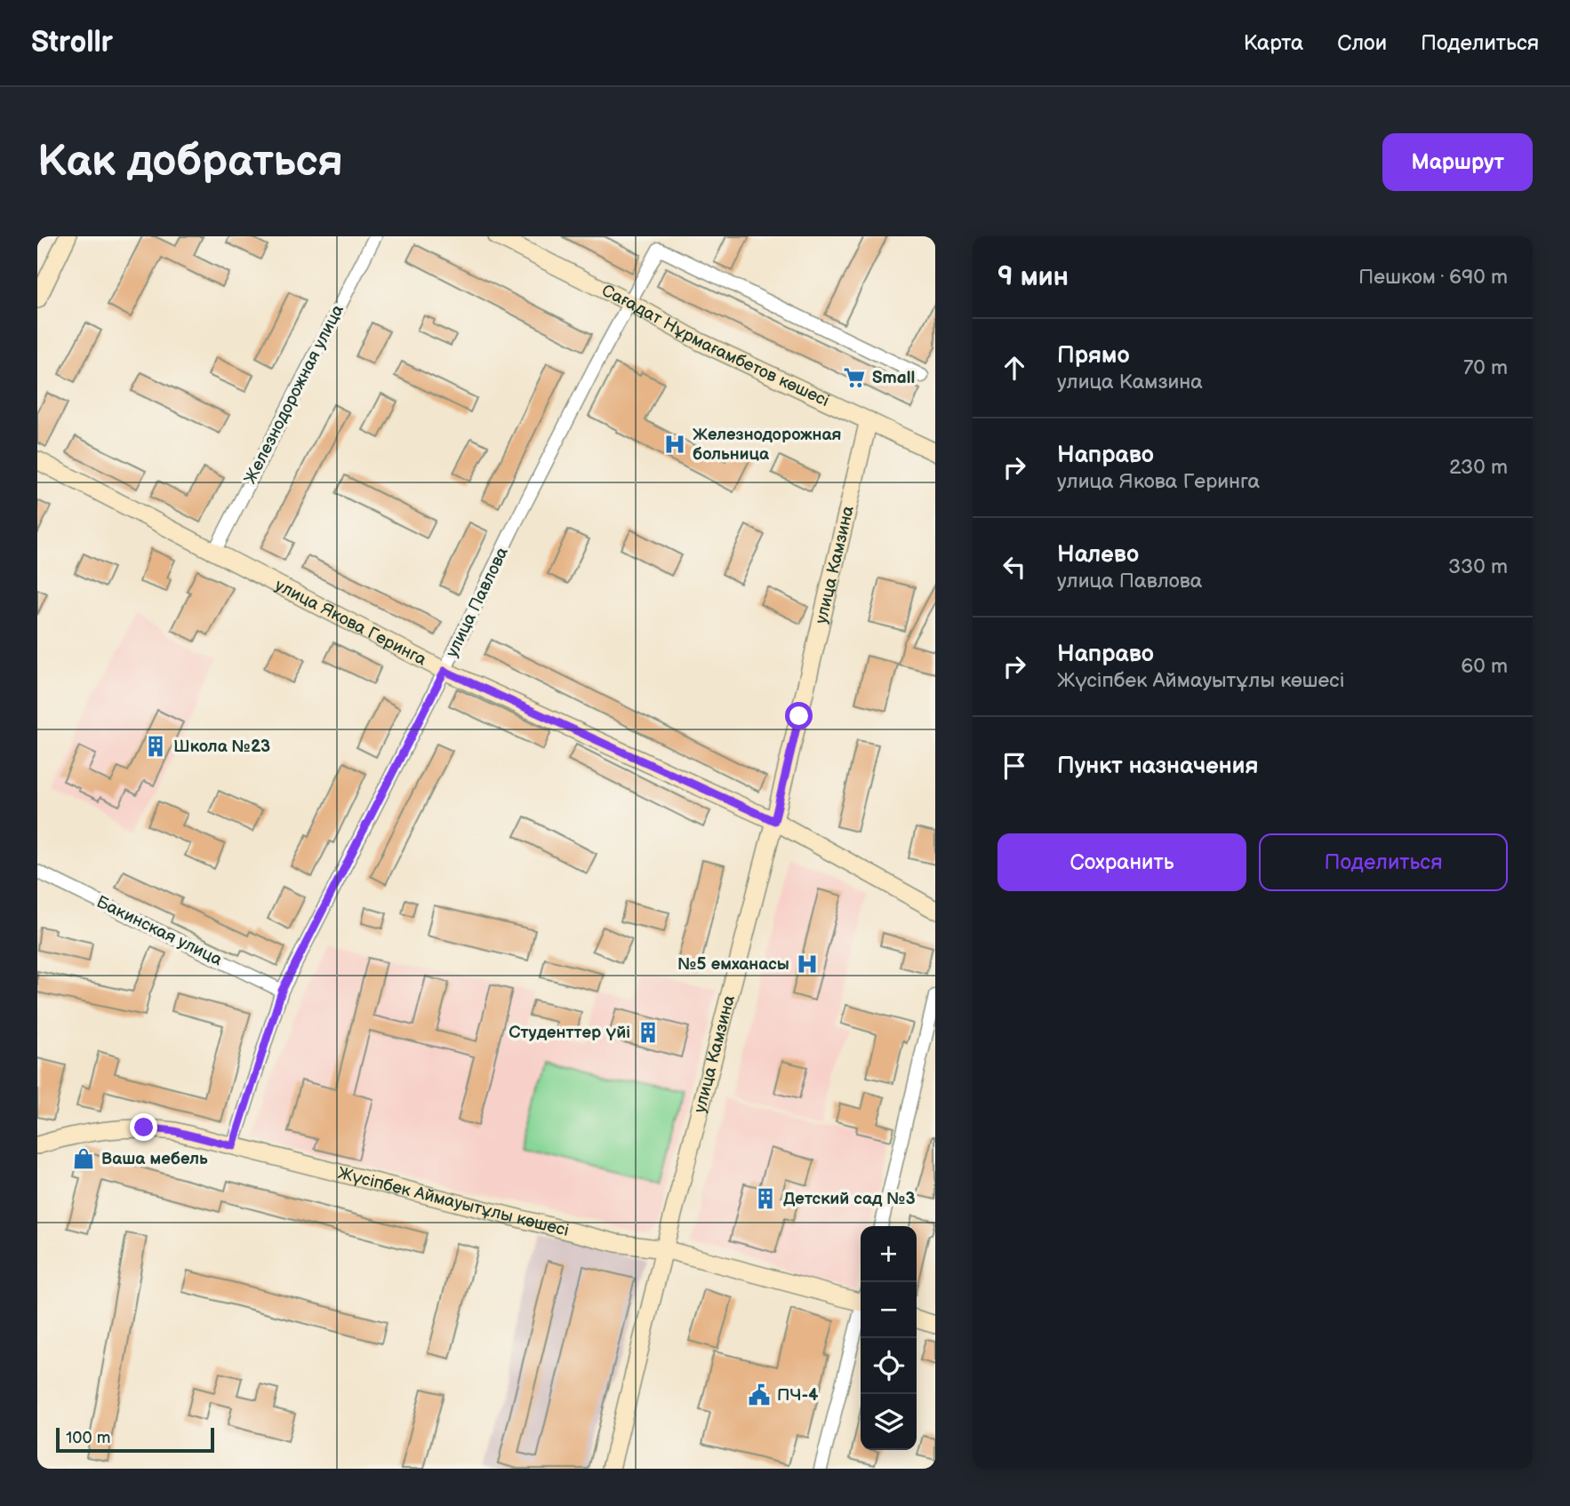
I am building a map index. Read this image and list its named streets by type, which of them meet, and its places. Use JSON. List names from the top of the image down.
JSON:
{
  "streets": {
    "street": [
      "Сағадат Нұрмағамбетов көшесі",
      "Железнодорожная улица",
      "улица Камзина",
      "улица Павлова",
      "улица Якова Геринга",
      "Бакинская улица",
      "Жүсіпбек Аймауытұлы көшесі"
    ]
  },
  "crossings": [
    ["Сағадат Нұрмағамбетов көшесі", "улица Камзина"],
    ["Сағадат Нұрмағамбетов көшесі", "улица Павлова"],
    ["Железнодорожная улица", "улица Якова Геринга"],
    ["улица Камзина", "улица Якова Геринга"],
    ["улица Камзина", "Жүсіпбек Аймауытұлы көшесі"],
    ["улица Павлова", "улица Якова Геринга"],
    ["улица Павлова", "Бакинская улица"],
    ["улица Павлова", "Жүсіпбек Аймауытұлы көшесі"]
  ],
  "places": {
    "supermarket": ["Small"],
    "hospital": ["Железнодорожная больница", "№5 емханасы"],
    "building": ["Школа №23", "Студенттер үйі", "Детский сад №3"],
    "shop": ["Ваша мебель"],
    "public building": ["ПЧ-4"]
  },
  "scale_bar": "100 m",
  "page": {
    "header": "Strollr",
    "nav": ["Карта", "Слои", "Поделиться"],
    "buttons": [
      "Маршрут",
      ["Сохранить", "Поделиться"]
    ],
    "title": "Как добраться",
    "heading": ["9 мин", "Пешком · 690 m"],
    "list": [
      ["Прямо", "улица Камзина", "70 m"],
      ["Направо", "улица Якова Геринга", "230 m"],
      ["Налево", "улица Павлова", "330 m"],
      ["Направо", "Жүсіпбек Аймауытұлы көшесі", "60 m"],
      "Пункт назначения"
    ],
    "map_buttons": ["+", "−"],
    "scale": "100 m"
  }
}
